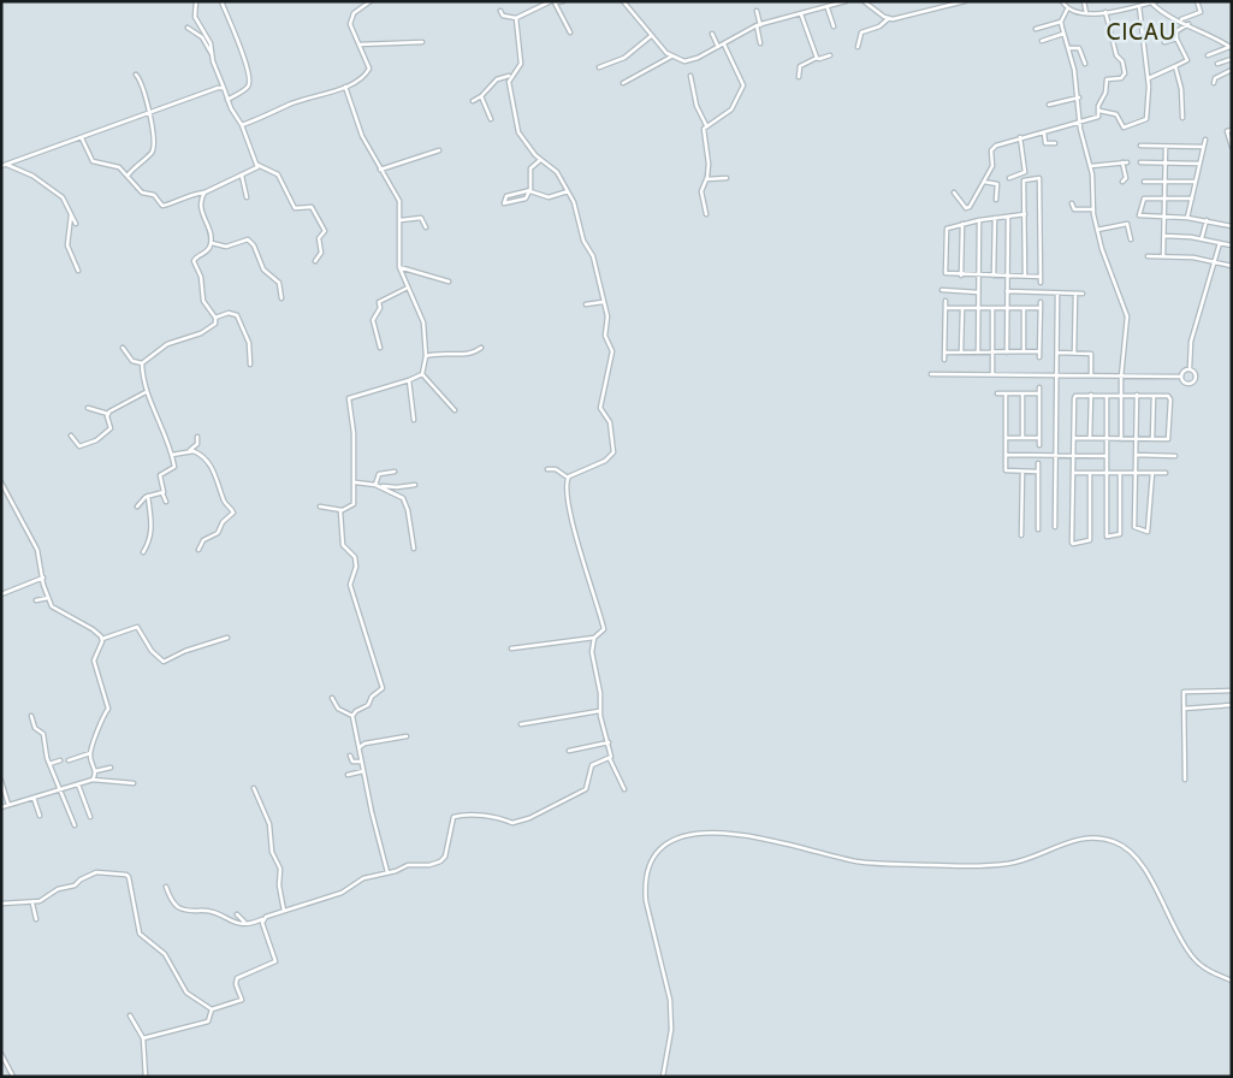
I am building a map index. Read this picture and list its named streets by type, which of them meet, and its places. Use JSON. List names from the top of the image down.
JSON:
{
  "districts": ["CICAU"]
}
